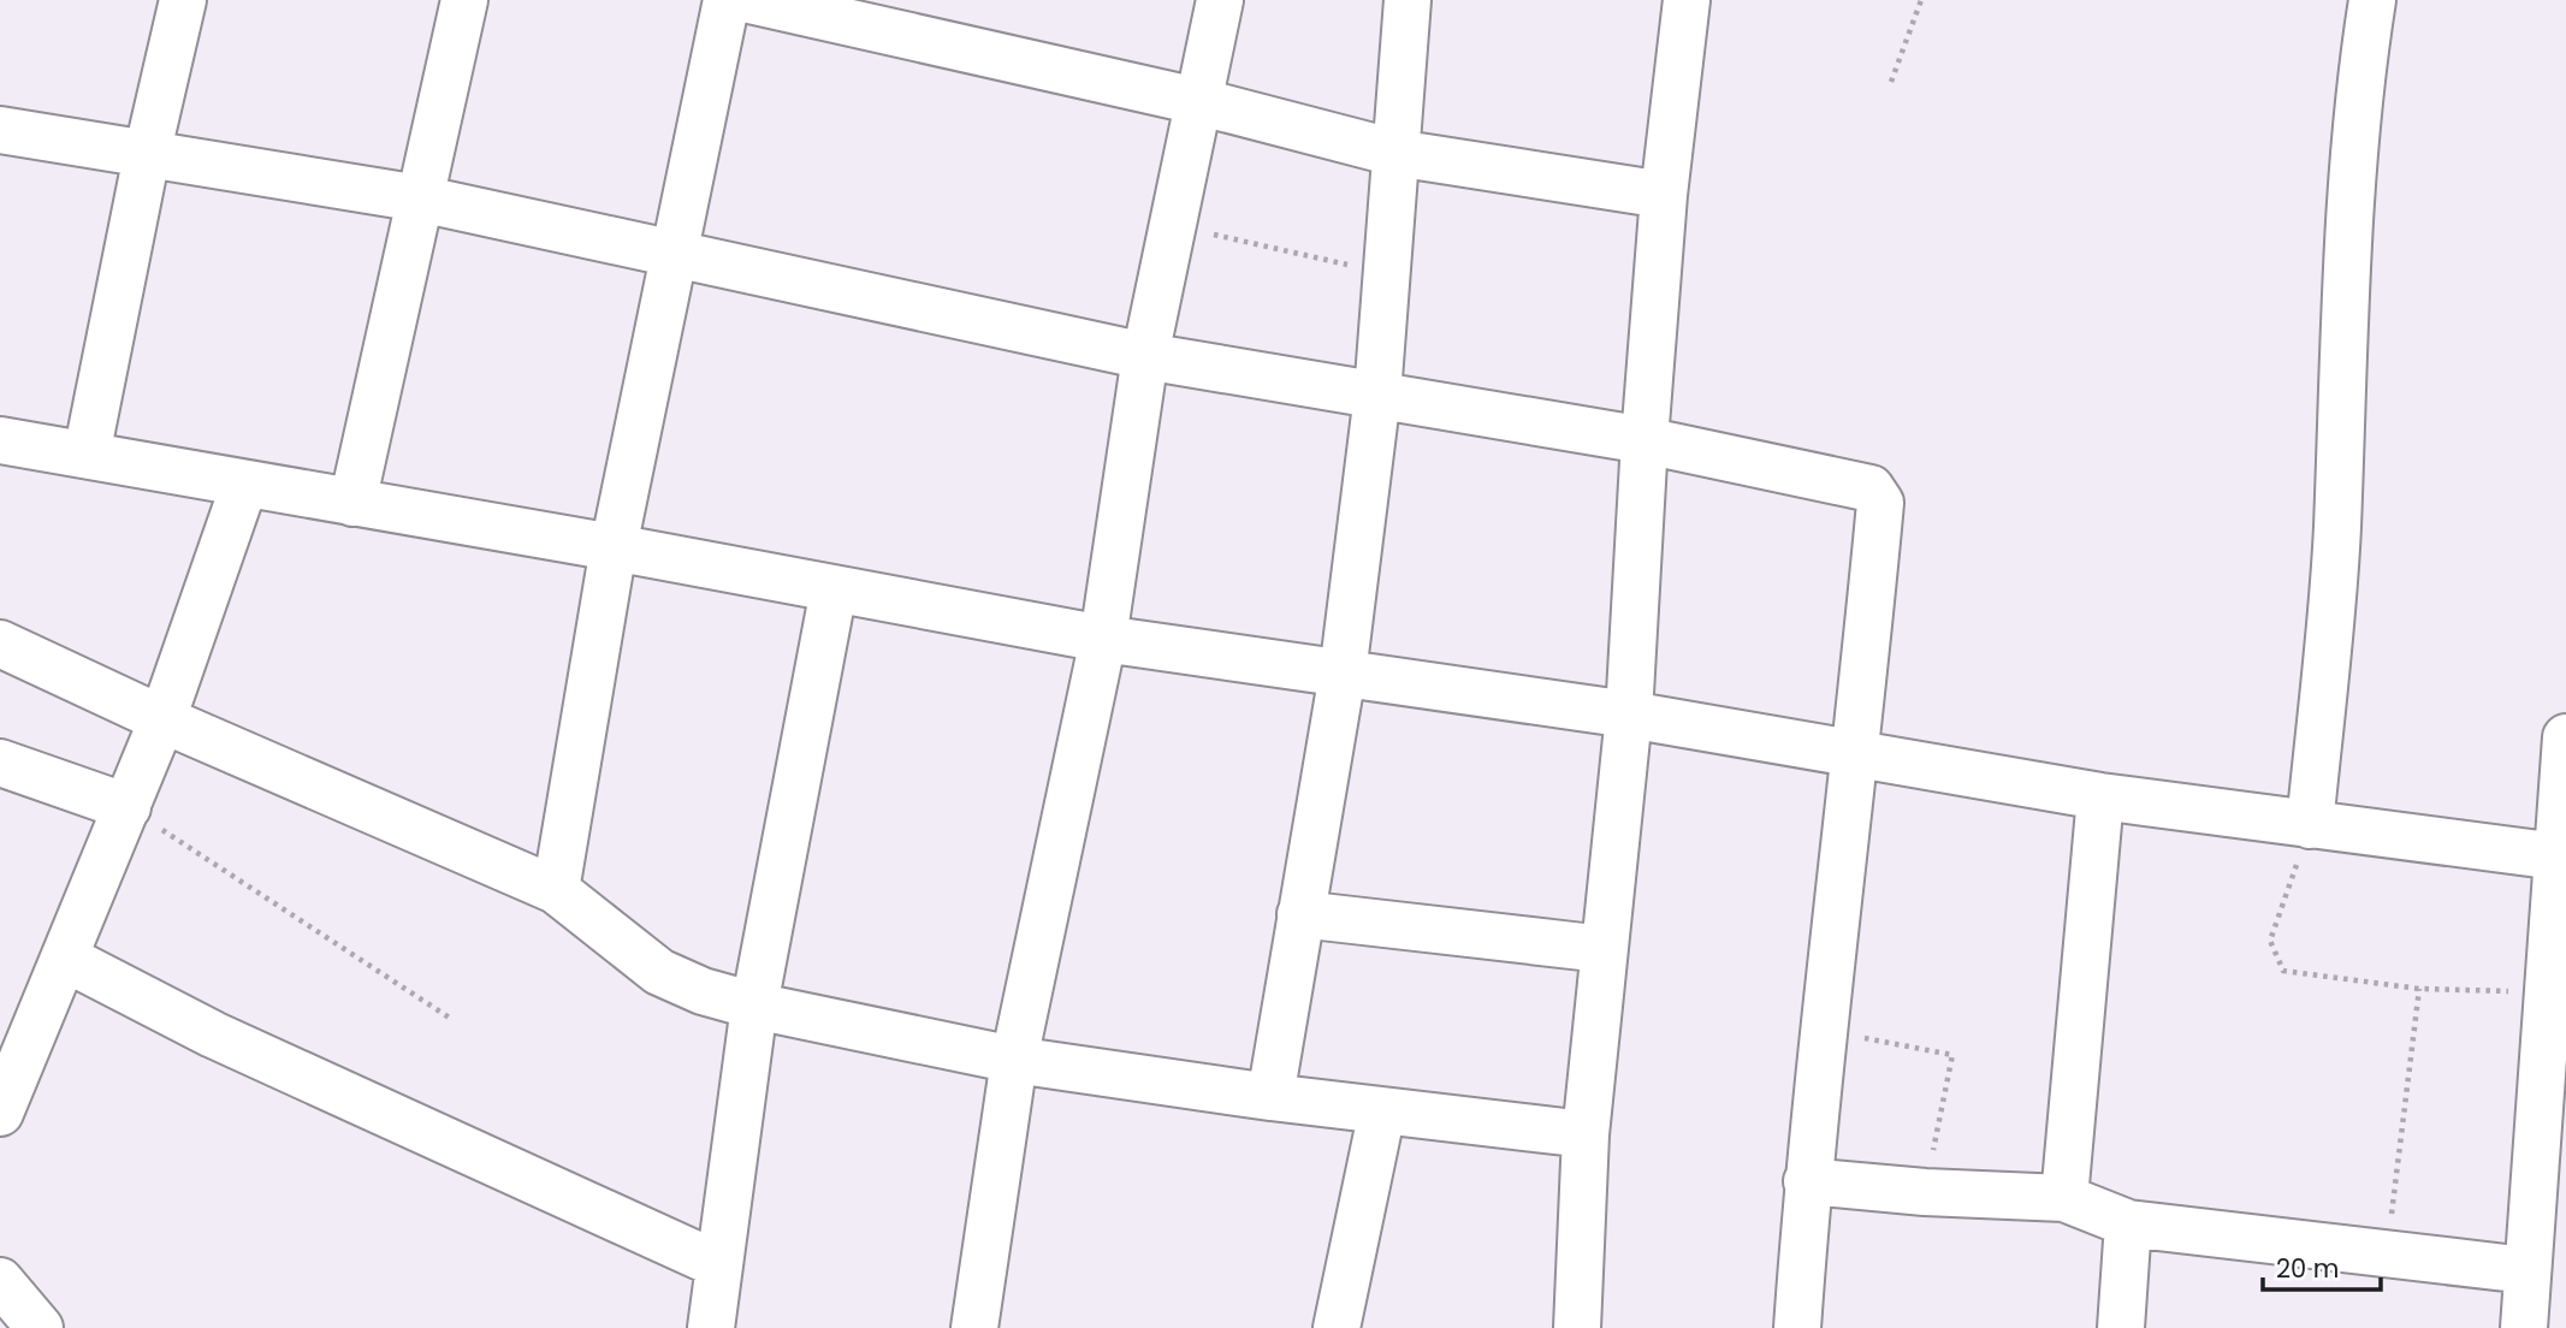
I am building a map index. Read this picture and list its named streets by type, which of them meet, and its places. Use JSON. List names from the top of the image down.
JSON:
{
  "scale_bar": "20 m"
}
